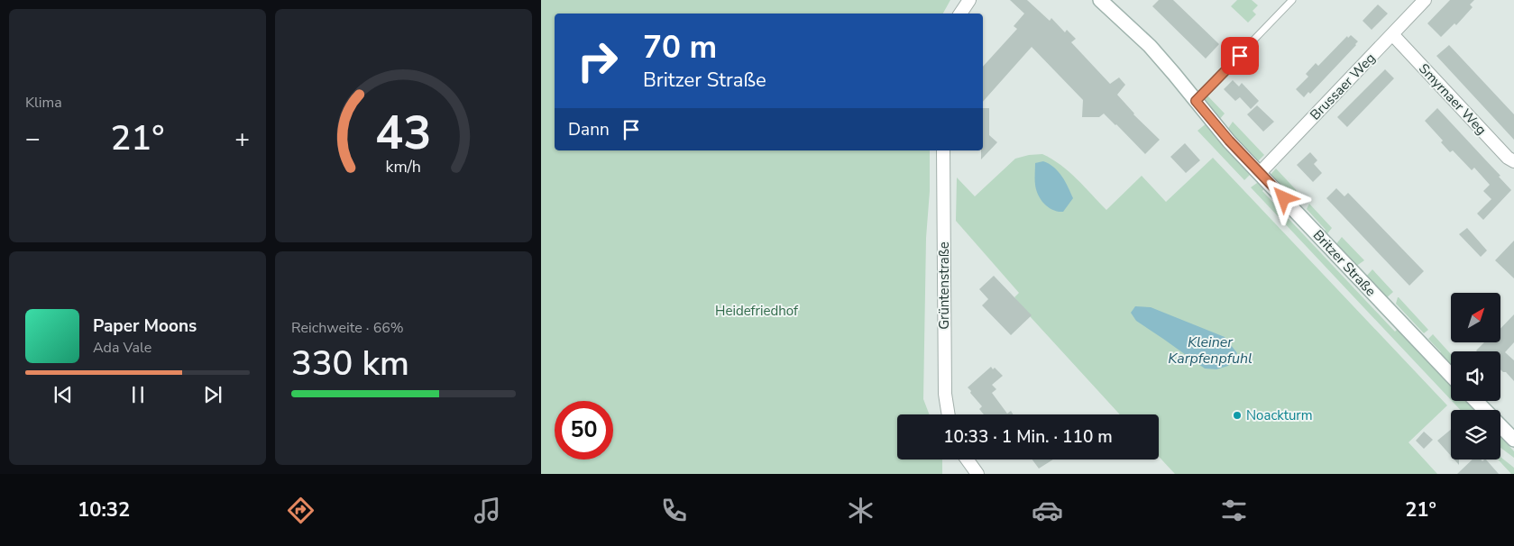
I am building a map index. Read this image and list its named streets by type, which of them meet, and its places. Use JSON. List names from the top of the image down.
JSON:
{
  "streets": {
    "main road": ["Britzer Straße"],
    "street": ["Brussaer Weg", "Smyrnaer Weg", "Grüntenstraße"]
  },
  "crossings": [
    ["Brussaer Weg", "Smyrnaer Weg"],
    ["Brussaer Weg", "Britzer Straße"]
  ],
  "water": ["Kleiner Karpfenpfuhl"],
  "parks": ["Heidefriedhof"],
  "places": ["Noackturm"],
  "north": "top right",
  "page": {
    "tile": [
      "Klima",
      ["Reichweite · 66%", "330 km"]
    ],
    "turn": ["70 m", "Britzer Straße"],
    "then": "Dann",
    "heat": ["−", "21°", "+"],
    "song": ["Paper Moons", "Ada Vale"],
    "limit": "50",
    "trip": "10:33 · 1 Min. · 110 m",
    "tabs": ["10:32", "21°"],
    "gauge": ["43", "km/h"]
  }
}
